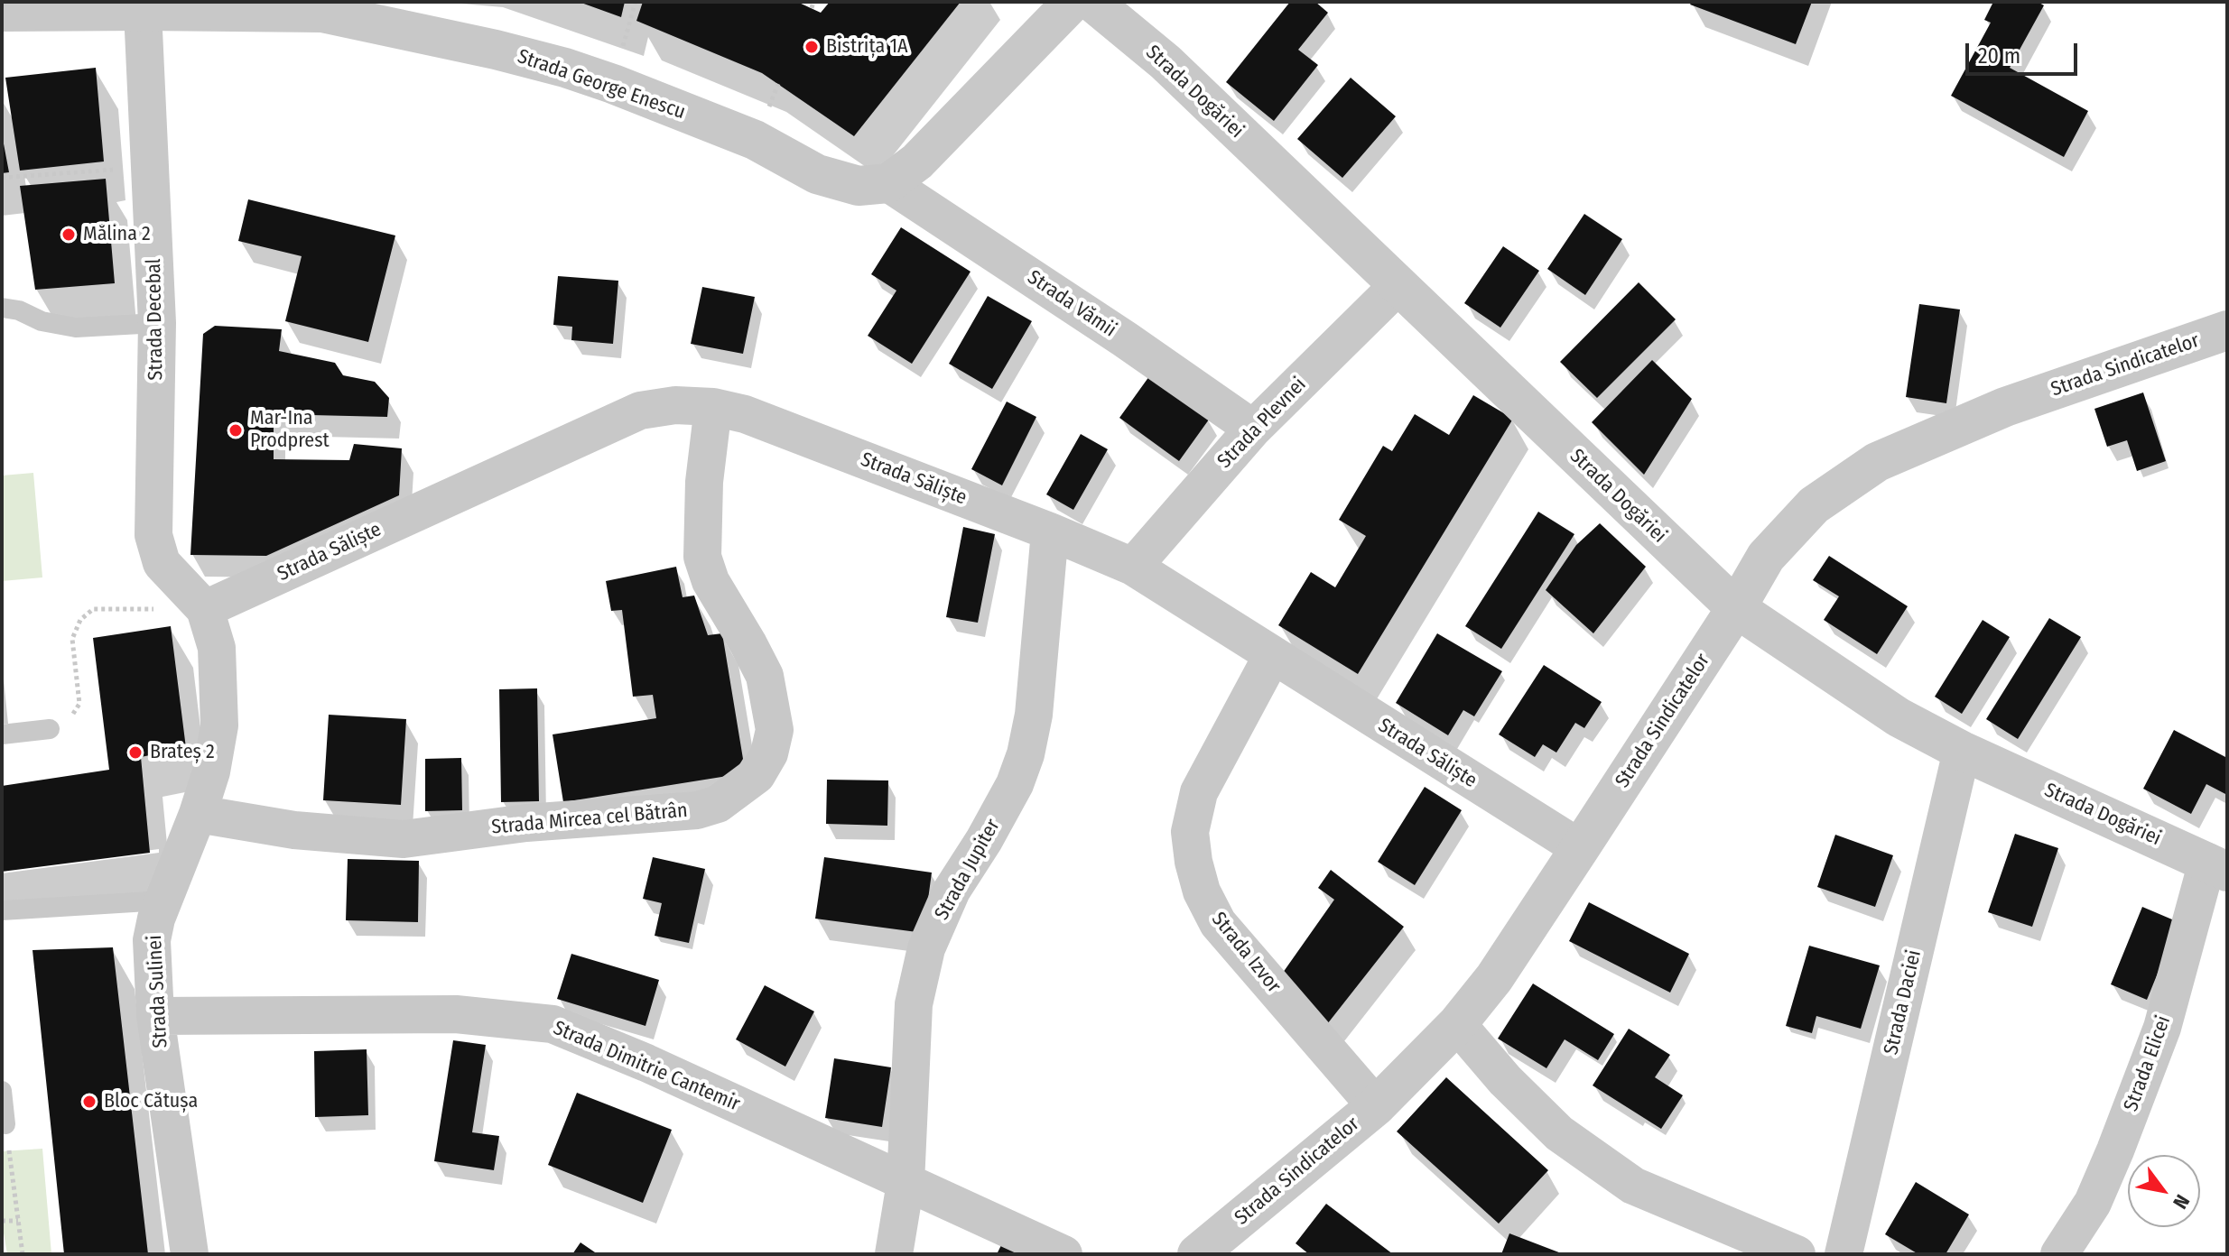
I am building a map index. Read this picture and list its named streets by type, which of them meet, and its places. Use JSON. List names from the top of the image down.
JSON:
{
  "streets": {
    "street": [
      "Strada George Enescu",
      "Strada Dogăriei",
      "Strada Vămii",
      "Strada Decebal",
      "Strada Sindicatelor",
      "Strada Plevnei",
      "Strada Săliște",
      "Strada Mircea cel Bătrân",
      "Strada Jupiter",
      "Strada Izvor",
      "Strada Sulinei",
      "Strada Daciei",
      "Strada Elicei",
      "Strada Dimitrie Cantemir"
    ]
  },
  "crossings": [
    ["Strada George Enescu", "Strada Vămii"],
    ["Strada George Enescu", "Strada Decebal"],
    ["Strada Dogăriei", "Strada Sindicatelor"],
    ["Strada Dogăriei", "Strada Plevnei"],
    ["Strada Dogăriei", "Strada Daciei"],
    ["Strada Dogăriei", "Strada Elicei"],
    ["Strada Vămii", "Strada Plevnei"],
    ["Strada Decebal", "Strada Săliște"],
    ["Strada Decebal", "Strada Sulinei"],
    ["Strada Sindicatelor", "Strada Săliște"],
    ["Strada Sindicatelor", "Strada Izvor"],
    ["Strada Plevnei", "Strada Săliște"],
    ["Strada Săliște", "Strada Mircea cel Bătrân"],
    ["Strada Săliște", "Strada Jupiter"],
    ["Strada Săliște", "Strada Izvor"],
    ["Strada Săliște", "Strada Sulinei"],
    ["Strada Mircea cel Bătrân", "Strada Sulinei"],
    ["Strada Jupiter", "Strada Dimitrie Cantemir"],
    ["Strada Sulinei", "Strada Dimitrie Cantemir"]
  ],
  "places": [
    "Bistrița 1A",
    "Mălina 2",
    "Mar-Ina Prodprest",
    "Brateș 2",
    "Bloc Cătușa"
  ],
  "scale_bar": "20 m",
  "north": "bottom right"
}
